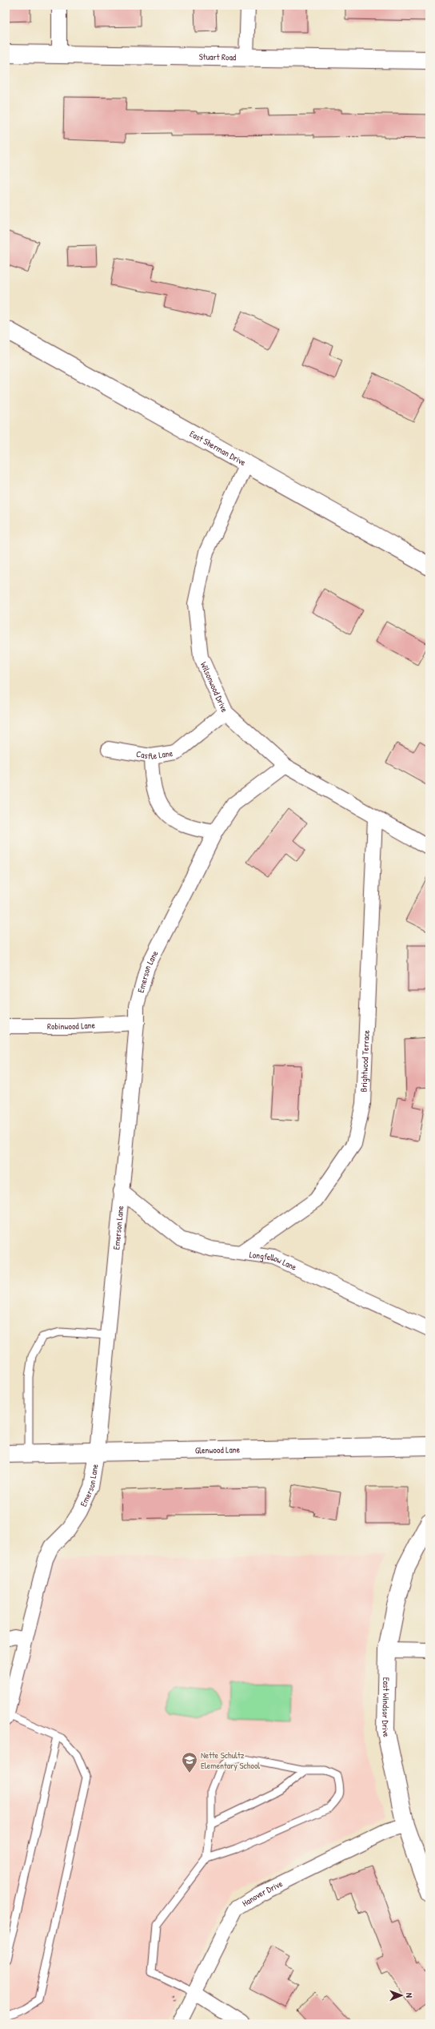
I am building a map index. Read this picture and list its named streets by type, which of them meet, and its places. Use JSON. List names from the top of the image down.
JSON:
{
  "streets": {
    "street": [
      "Stuart Road",
      "East Sherman Drive",
      "Wilsonwood Drive",
      "Castle Lane",
      "Emerson Lane",
      "Robinwood Lane",
      "Brightwood Terrace",
      "Longfellow Lane",
      "Glenwood Lane",
      "East Windsor Drive",
      "Hanover Drive"
    ]
  },
  "crossings": [
    ["East Sherman Drive", "Wilsonwood Drive"],
    ["Wilsonwood Drive", "Castle Lane"],
    ["Wilsonwood Drive", "Emerson Lane"],
    ["Wilsonwood Drive", "Brightwood Terrace"],
    ["Emerson Lane", "Robinwood Lane"],
    ["Emerson Lane", "Longfellow Lane"],
    ["Emerson Lane", "Glenwood Lane"],
    ["Brightwood Terrace", "Longfellow Lane"],
    ["East Windsor Drive", "Hanover Drive"]
  ],
  "places": {
    "school or university": ["Nette Schultz Elementary School"]
  },
  "north": "right"
}
